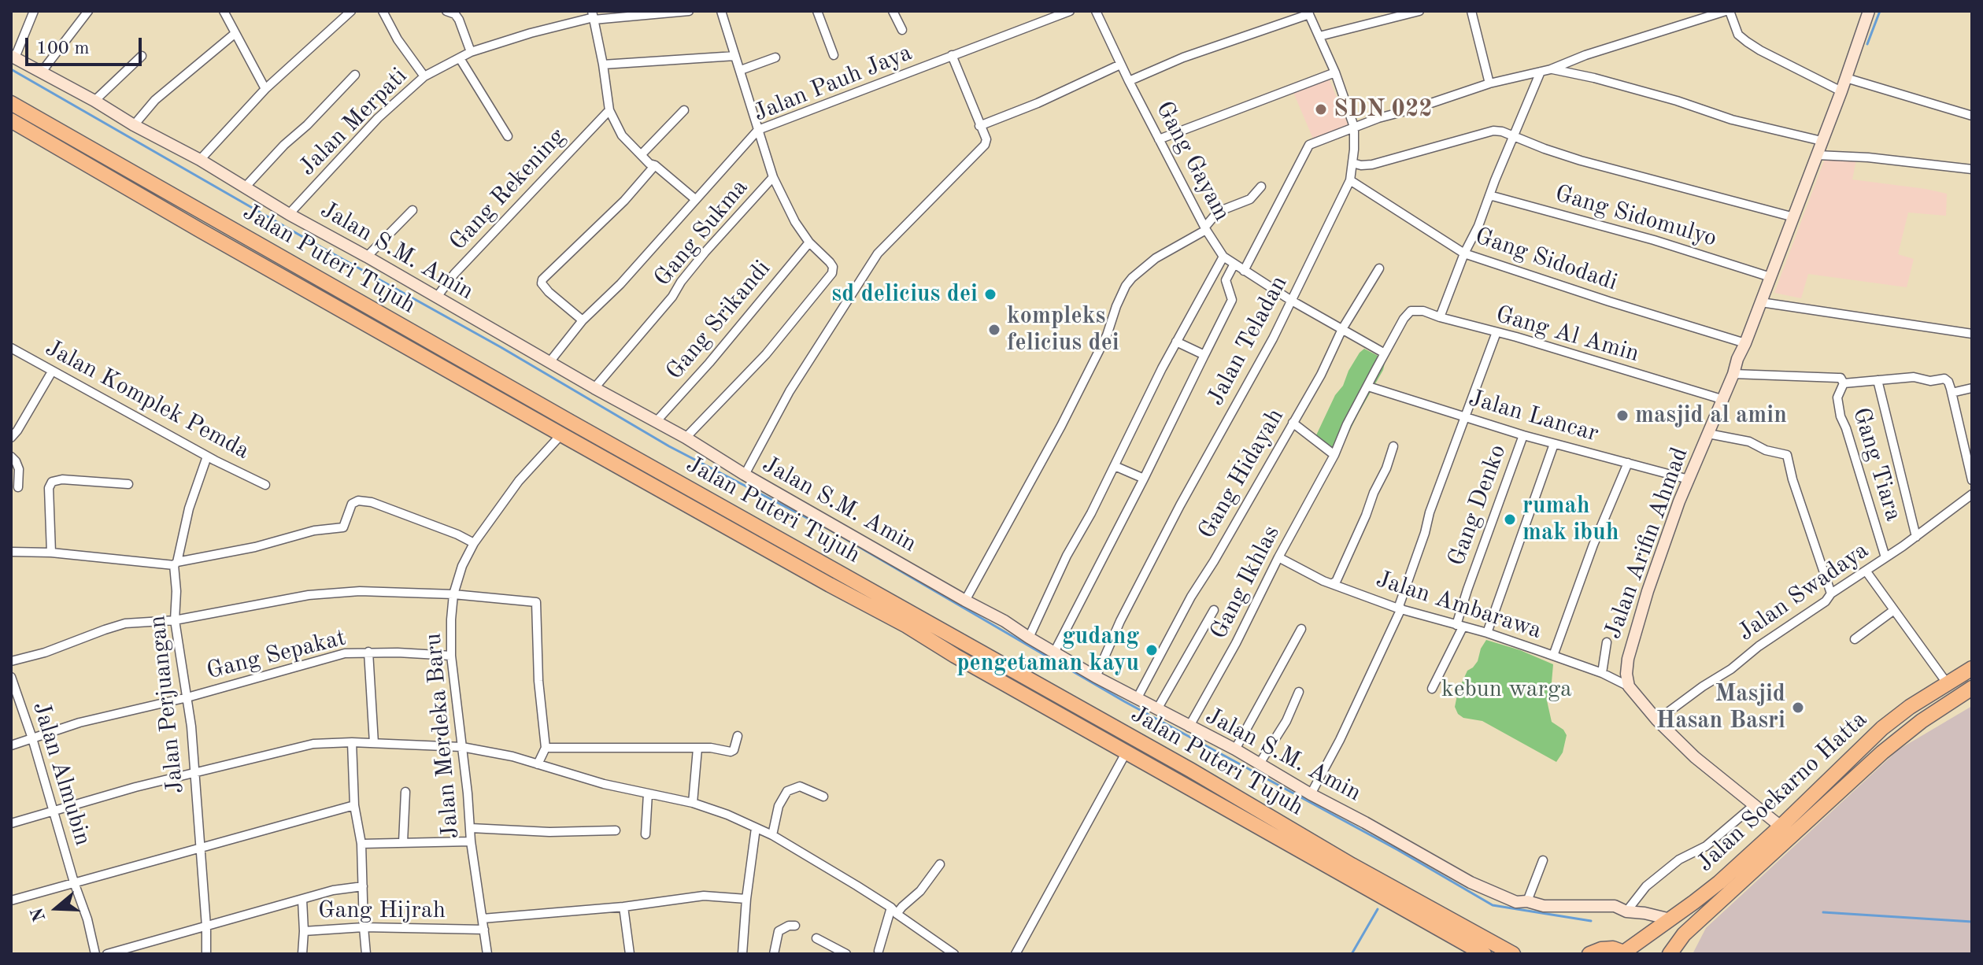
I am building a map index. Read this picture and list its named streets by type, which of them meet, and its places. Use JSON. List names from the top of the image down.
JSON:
{
  "streets": {
    "highway": ["Jalan Puteri Tujuh", "Jalan Soekarno Hatta"],
    "street": [
      "Jalan Pauh Jaya",
      "Jalan Merpati",
      "Gang Gayam",
      "Gang Rekening",
      "Gang Sidomulyo",
      "Gang Sukma",
      "Jalan S.M. Amin",
      "Gang Sidodadi",
      "Gang Srikandi",
      "Gang Al Amin",
      "Jalan Teladan",
      "Jalan Komplek Pemda",
      "Jalan Lancar",
      "Gang Tiara",
      "Gang Hidayah",
      "Gang Denko",
      "Jalan Arifin Ahmad",
      "Gang Ikhlas",
      "Jalan Swadaya",
      "Jalan Ambarawa",
      "Gang Sepakat",
      "Jalan Perjuangan",
      "Jalan Merdeka Baru",
      "Jalan Almubin",
      "Gang Hijrah"
    ]
  },
  "crossings": [
    ["Jalan Pauh Jaya", "Gang Sukma"],
    ["Jalan Pauh Jaya", "Jalan S.M. Amin"],
    ["Jalan Merpati", "Jalan S.M. Amin"],
    ["Gang Gayam", "Jalan Teladan"],
    ["Gang Gayam", "Gang Hidayah"],
    ["Gang Gayam", "Gang Ikhlas"],
    ["Gang Rekening", "Jalan S.M. Amin"],
    ["Gang Sidomulyo", "Jalan Arifin Ahmad"],
    ["Gang Sukma", "Jalan S.M. Amin"],
    ["Jalan S.M. Amin", "Gang Srikandi"],
    ["Jalan S.M. Amin", "Jalan Teladan"],
    ["Jalan S.M. Amin", "Gang Hidayah"],
    ["Jalan S.M. Amin", "Gang Ikhlas"],
    ["Jalan S.M. Amin", "Jalan Soekarno Hatta"],
    ["Jalan Puteri Tujuh", "Jalan Merdeka Baru"],
    ["Gang Sidodadi", "Jalan Teladan"],
    ["Gang Sidodadi", "Jalan Arifin Ahmad"],
    ["Gang Al Amin", "Jalan Arifin Ahmad"],
    ["Gang Al Amin", "Gang Ikhlas"],
    ["Jalan Komplek Pemda", "Jalan Perjuangan"],
    ["Jalan Lancar", "Gang Denko"],
    ["Jalan Lancar", "Jalan Arifin Ahmad"],
    ["Jalan Lancar", "Gang Ikhlas"],
    ["Gang Tiara", "Jalan Swadaya"],
    ["Gang Denko", "Jalan Ambarawa"],
    ["Jalan Arifin Ahmad", "Jalan Ambarawa"],
    ["Gang Ikhlas", "Jalan Ambarawa"],
    ["Gang Sepakat", "Jalan Perjuangan"],
    ["Gang Sepakat", "Jalan Merdeka Baru"],
    ["Gang Sepakat", "Jalan Almubin"],
    ["Jalan Merdeka Baru", "Gang Hijrah"]
  ],
  "parks": ["kebun warga"],
  "places": [
    "SDN 022",
    "sd delicius dei",
    "kompleks felicius dei",
    "masjid al amin",
    "rumah mak ibuh",
    "gudang pengetaman kayu",
    "Masjid Hasan Basri"
  ],
  "scale_bar": "100 m",
  "north": "left"
}
